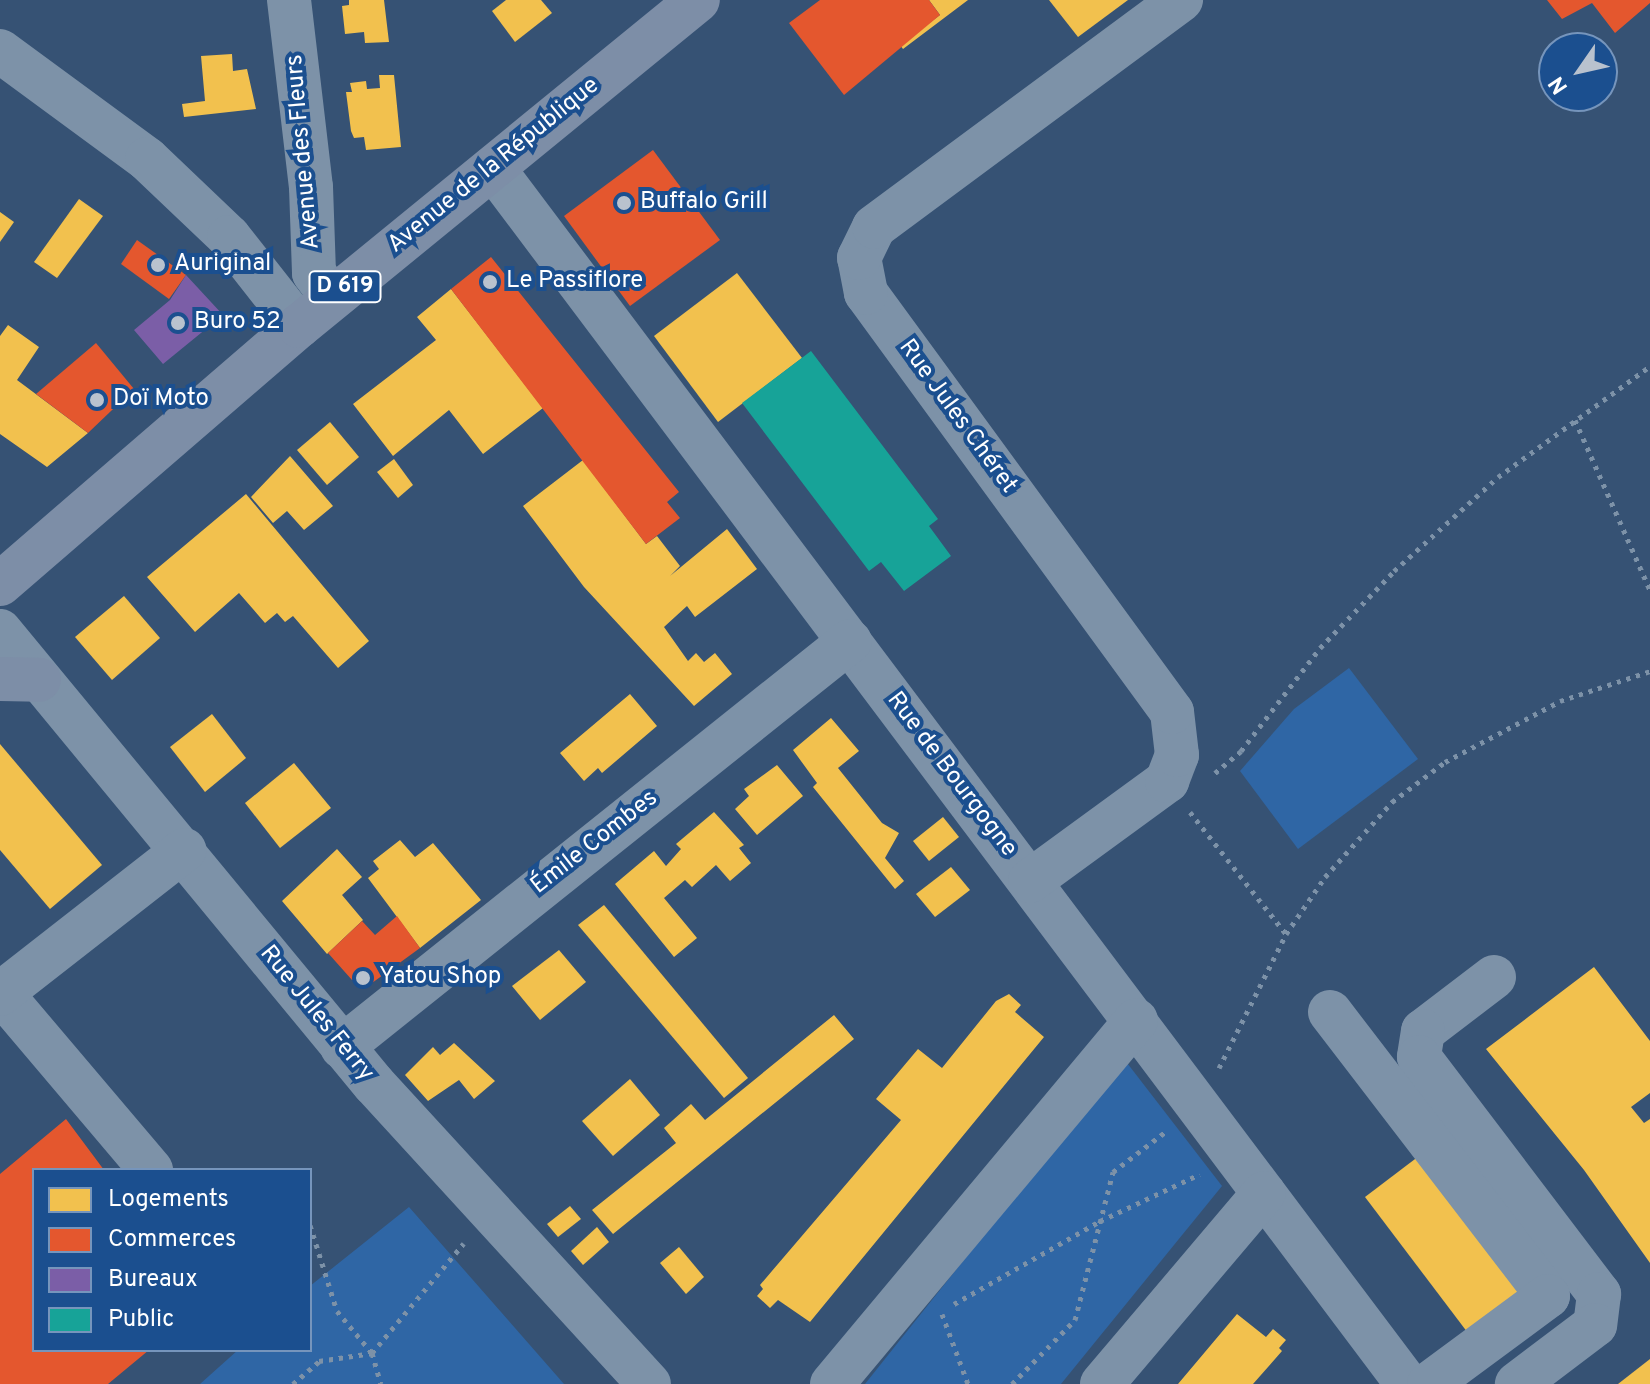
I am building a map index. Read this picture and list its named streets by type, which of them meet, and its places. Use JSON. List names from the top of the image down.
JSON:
{
  "streets": {
    "main road": ["Avenue de la République", "D 619"],
    "street": [
      "Avenue des Fleurs",
      "Rue Jules Chéret",
      "Rue de Bourgogne",
      "Émile Combes",
      "Rue Jules Ferry"
    ]
  },
  "crossings": [
    ["Avenue des Fleurs", "Avenue de la République"],
    ["Avenue de la République", "Rue de Bourgogne"],
    ["Rue de Bourgogne", "Émile Combes"],
    ["Émile Combes", "Rue Jules Ferry"]
  ],
  "places": [
    "Buffalo Grill",
    "Auriginal",
    "Le Passiflore",
    "Buro 52",
    "Doï Moto",
    "Yatou Shop"
  ],
  "legend": [
    "Logements",
    "Commerces",
    "Bureaux",
    "Public"
  ],
  "north": "bottom left"
}
